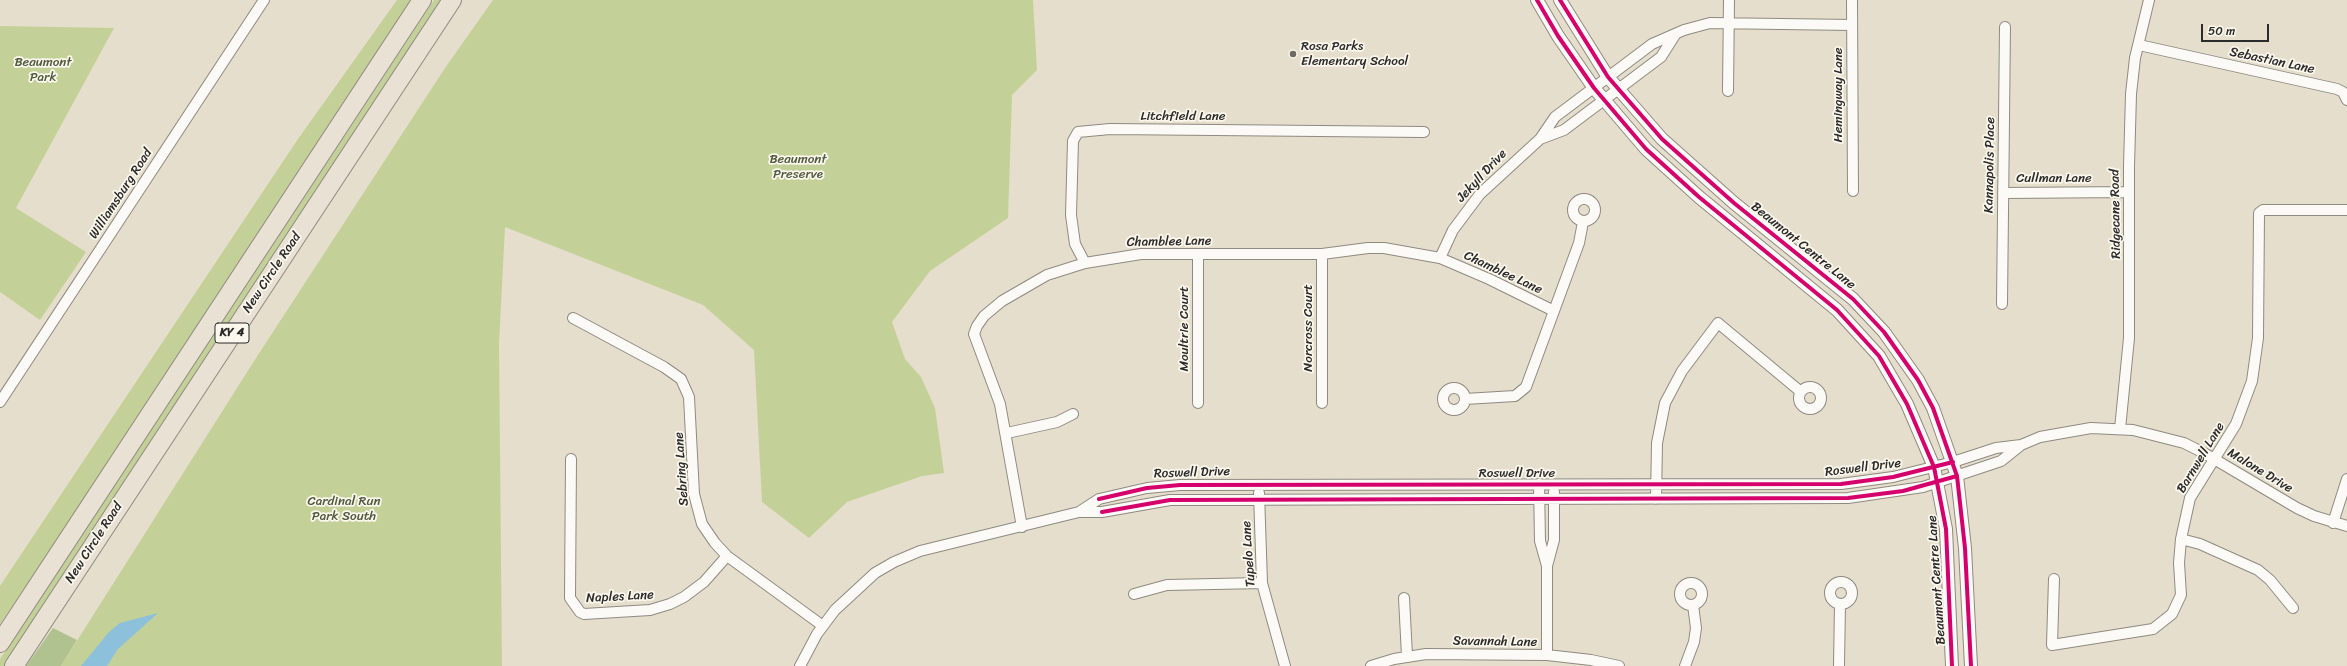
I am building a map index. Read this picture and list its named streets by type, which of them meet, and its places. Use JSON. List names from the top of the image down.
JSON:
{
  "streets": {
    "highway": ["New Circle Road", "KY 4"],
    "street": [
      "Sebastian Lane",
      "Hemingway Lane",
      "Litchfield Lane",
      "Kannapolis Place",
      "Jekyll Drive",
      "Cullman Lane",
      "Williamsburg Road",
      "Ridgecane Road",
      "Chamblee Lane",
      "Beaumont Centre Lane",
      "Norcross Court",
      "Moultrie Court",
      "Barnwell Lane",
      "Roswell Drive",
      "Sebring Lane",
      "Malone Drive",
      "Tupelo Lane",
      "Naples Lane",
      "Savannah Lane"
    ]
  },
  "crossings": [
    ["Sebastian Lane", "Ridgecane Road"],
    ["Hemingway Lane", "Jekyll Drive"],
    ["Litchfield Lane", "Chamblee Lane"],
    ["Kannapolis Place", "Cullman Lane"],
    ["Jekyll Drive", "Chamblee Lane"],
    ["Jekyll Drive", "Beaumont Centre Lane"],
    ["Cullman Lane", "Ridgecane Road"],
    ["Ridgecane Road", "Malone Drive"],
    ["Chamblee Lane", "Norcross Court"],
    ["Chamblee Lane", "Moultrie Court"],
    ["Chamblee Lane", "Roswell Drive"],
    ["Beaumont Centre Lane", "Roswell Drive"],
    ["Beaumont Centre Lane", "Malone Drive"],
    ["Barnwell Lane", "Malone Drive"],
    ["Roswell Drive", "Sebring Lane"],
    ["Roswell Drive", "Malone Drive"],
    ["Roswell Drive", "Tupelo Lane"],
    ["Sebring Lane", "Naples Lane"]
  ],
  "parks": ["Beaumont Park", "Beaumont Preserve", "Cardinal Run Park South"],
  "places": ["Rosa Parks Elementary School"],
  "scale_bar": "50 m"
}
